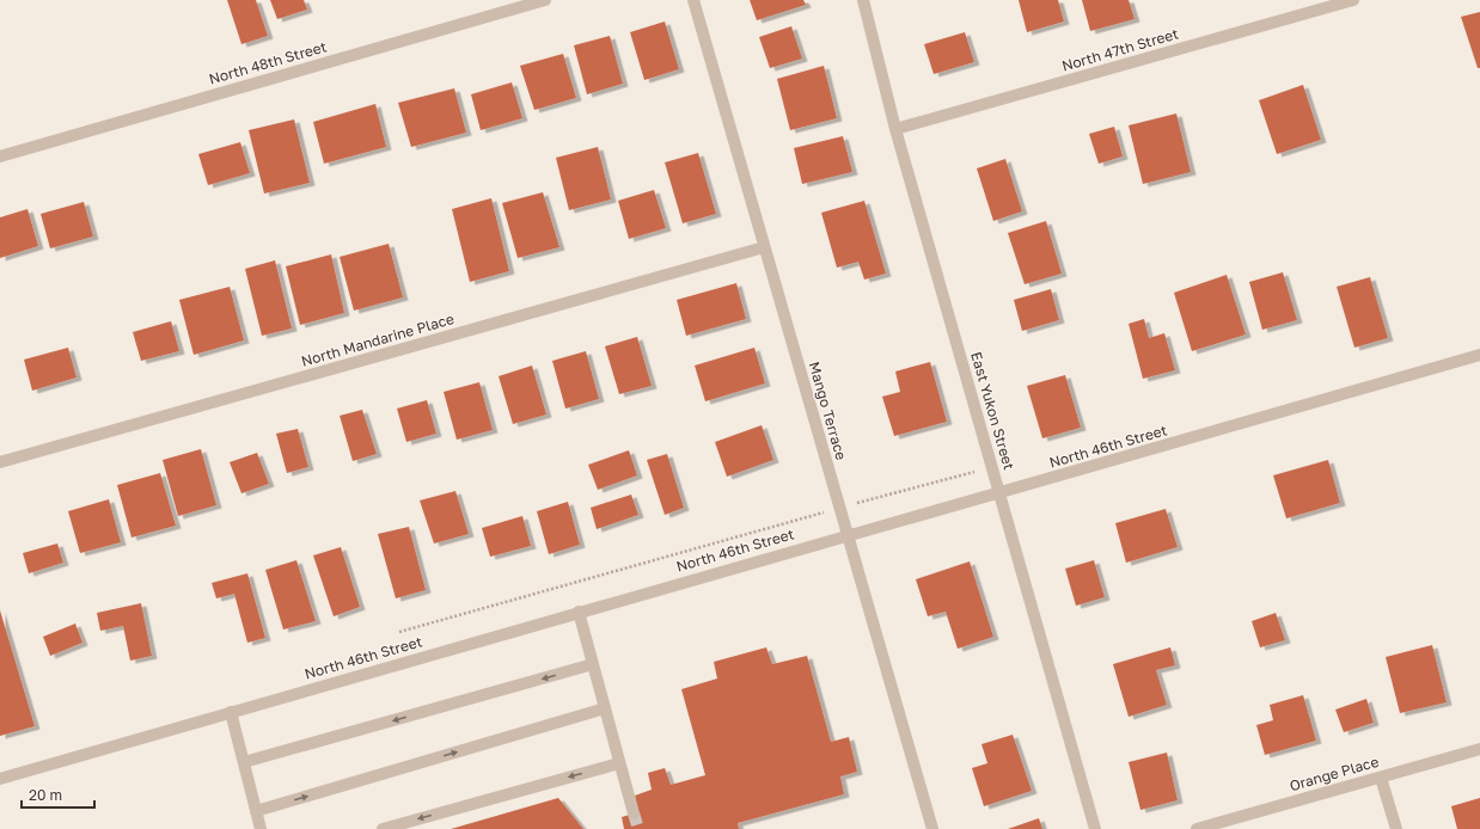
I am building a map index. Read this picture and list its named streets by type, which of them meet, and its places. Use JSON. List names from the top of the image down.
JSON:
{
  "streets": {
    "street": [
      "North 47th Street",
      "North 48th Street",
      "North Mandarine Place",
      "Mango Terrace",
      "East Yukon Street",
      "North 46th Street",
      "Orange Place"
    ]
  },
  "crossings": [
    ["North 47th Street", "East Yukon Street"],
    ["North Mandarine Place", "Mango Terrace"],
    ["Mango Terrace", "North 46th Street"],
    ["East Yukon Street", "North 46th Street"]
  ],
  "scale_bar": "20 m"
}
